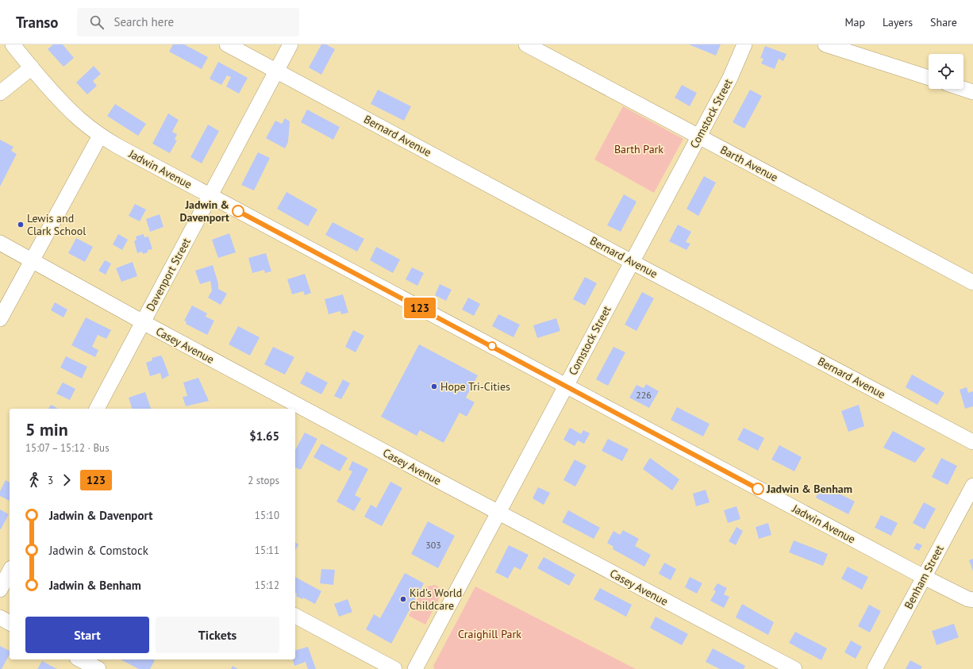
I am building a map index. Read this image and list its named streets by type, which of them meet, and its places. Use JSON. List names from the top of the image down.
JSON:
{
  "streets": {
    "street": [
      "Comstock Street",
      "Bernard Avenue",
      "Barth Avenue",
      "Jadwin Avenue",
      "Davenport Street",
      "Casey Avenue",
      "Benham Street"
    ]
  },
  "crossings": [
    ["Comstock Street", "Bernard Avenue"],
    ["Comstock Street", "Barth Avenue"],
    ["Comstock Street", "Jadwin Avenue"],
    ["Comstock Street", "Casey Avenue"],
    ["Bernard Avenue", "Davenport Street"],
    ["Jadwin Avenue", "Davenport Street"],
    ["Jadwin Avenue", "Benham Street"],
    ["Davenport Street", "Casey Avenue"]
  ],
  "parks": ["Barth Park", "Craighill Park"],
  "places": [
    "Jadwin & Davenport",
    "Lewis and Clark School",
    "Hope Tri-Cities",
    "Jadwin & Benham",
    "Kid's World Childcare"
  ],
  "lines": ["bus line 123"],
  "house_numbers": ["226", "303"],
  "page": {
    "header": "Transo",
    "search": "Search here",
    "nav": ["Map", "Layers", "Share"],
    "on_map": "123",
    "heading": ["5 min", "15:07 – 15:12 · Bus", "$1.65"],
    "legs": ["3", "123", "2 stops"],
    "list": [
      {
        "name": "Jadwin & Davenport",
        "value": "15:10"
      },
      {
        "name": "Jadwin & Comstock",
        "value": "15:11"
      },
      {
        "name": "Jadwin & Benham",
        "value": "15:12"
      }
    ],
    "buttons": ["Start", "Tickets"]
  }
}
